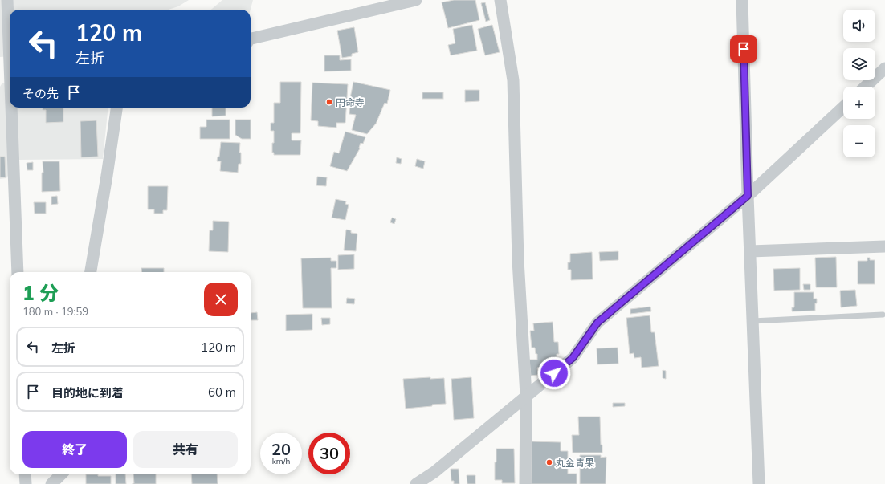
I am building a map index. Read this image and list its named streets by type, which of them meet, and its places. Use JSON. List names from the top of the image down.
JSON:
{
  "places": ["円命寺", "丸金青果"],
  "page": {
    "map_buttons": ["+", "−"],
    "turn": ["120 m", "左折"],
    "then": "その先",
    "heading": ["1 分", "180 m · 19:59"],
    "list": [
      {
        "name": "左折",
        "value": "120 m"
      },
      {
        "name": "目的地に到着",
        "value": "60 m"
      }
    ],
    "buttons": ["終了", "共有"],
    "speed": "20 km/h",
    "limit": "30"
  }
}
